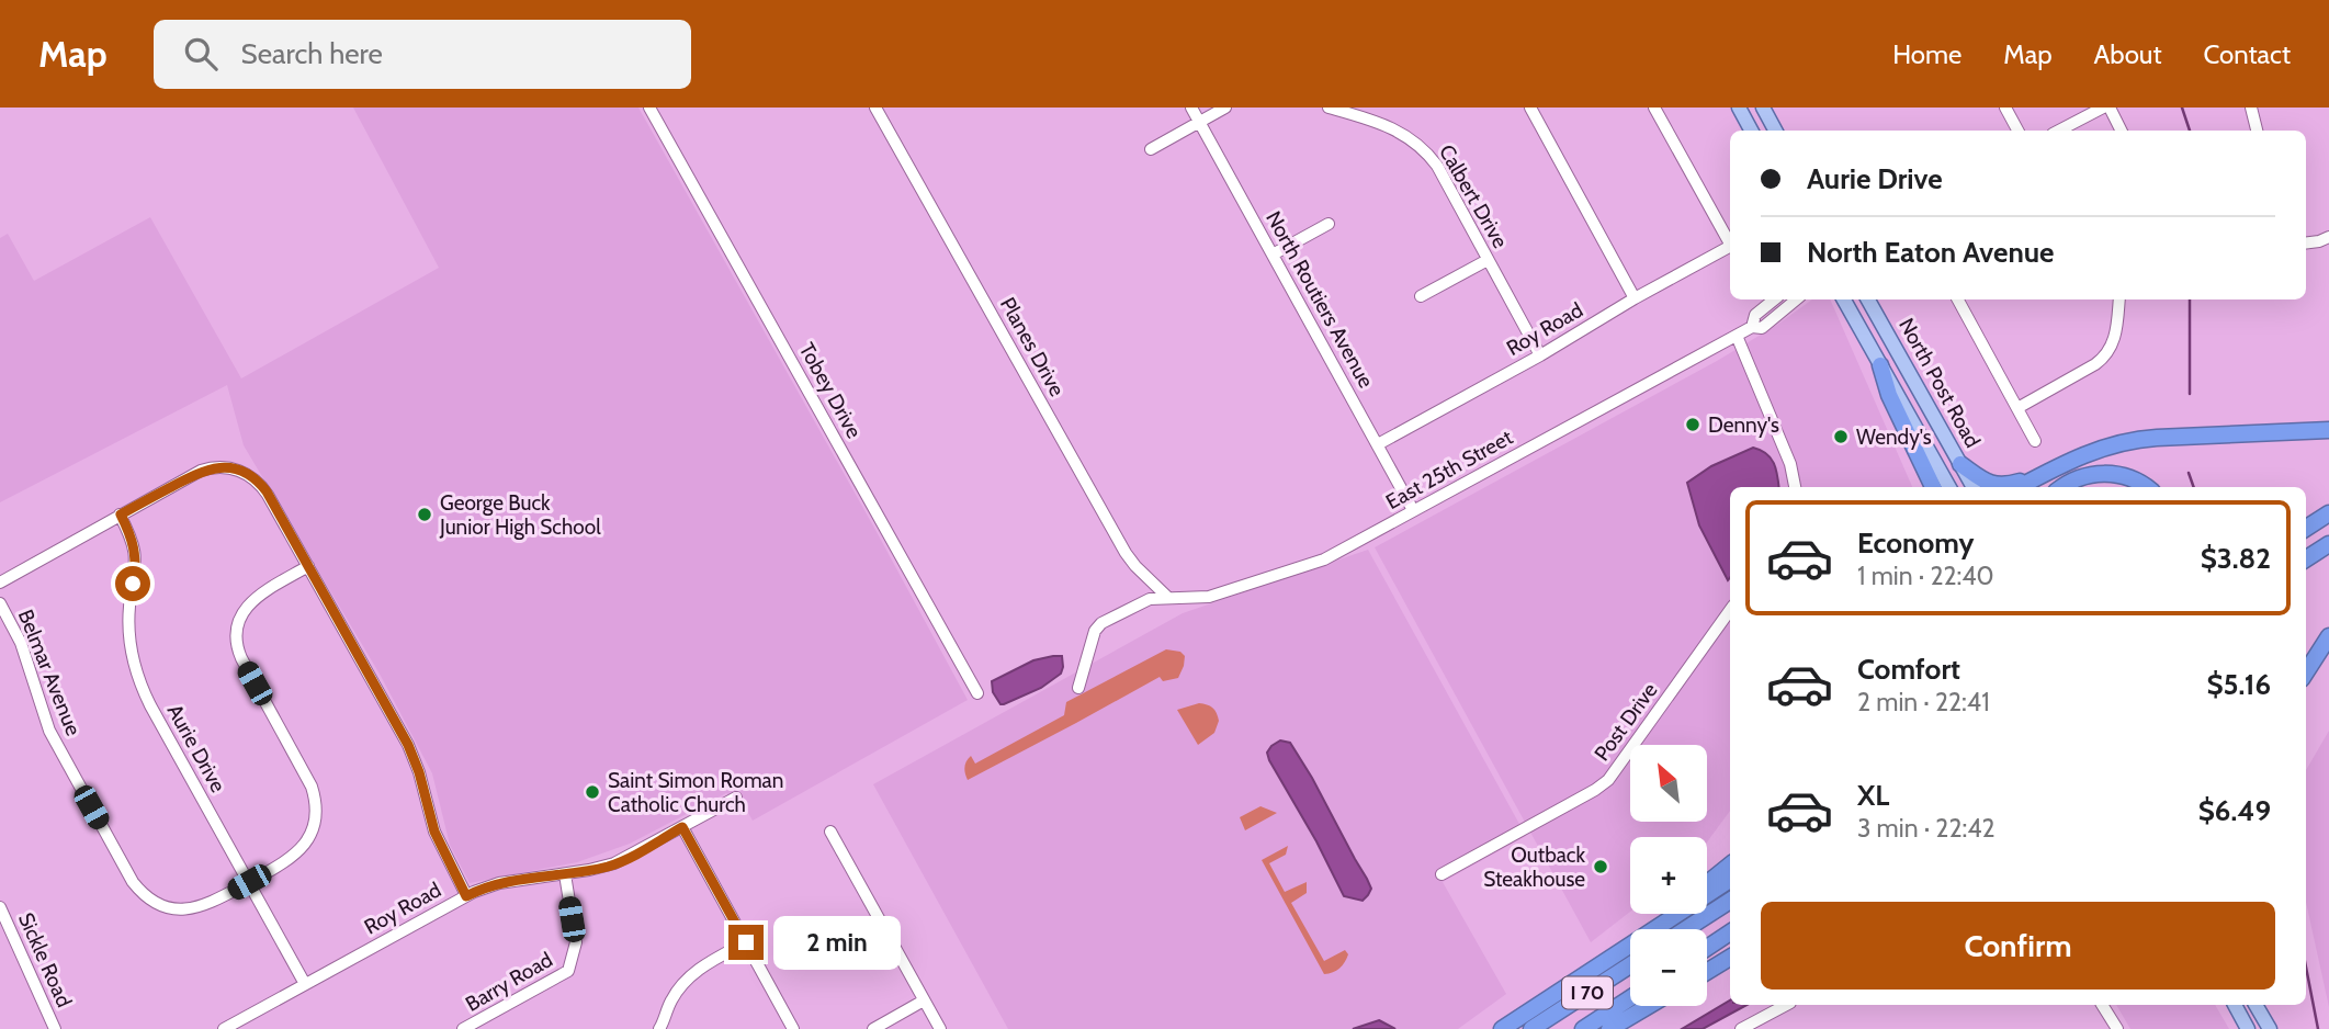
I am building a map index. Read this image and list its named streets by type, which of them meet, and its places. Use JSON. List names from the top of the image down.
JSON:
{
  "streets": {
    "highway": ["I 70"],
    "main road": ["North Post Road"],
    "street": [
      "Calbert Drive",
      "North Routiers Avenue",
      "Roy Road",
      "Planes Drive",
      "Tobey Drive",
      "East 25th Street",
      "Belmar Avenue",
      "Post Drive",
      "Aurie Drive",
      "Sickle Road",
      "Barry Road"
    ]
  },
  "crossings": [
    ["Calbert Drive", "Roy Road"],
    ["North Routiers Avenue", "Roy Road"],
    ["North Routiers Avenue", "East 25th Street"],
    ["Roy Road", "Aurie Drive"],
    ["Roy Road", "Barry Road"],
    ["Planes Drive", "East 25th Street"],
    ["Belmar Avenue", "Aurie Drive"]
  ],
  "places": [
    "Denny's",
    "Wendy's",
    "George Buck Junior High School",
    "Saint Simon Roman Catholic Church",
    "Outback Steakhouse"
  ],
  "north": "top left",
  "page": {
    "header": "Map",
    "search": "Search here",
    "nav": [
      "Home",
      "Map",
      "About",
      "Contact"
    ],
    "banner": ["Aurie Drive", "North Eaton Avenue"],
    "list": [
      {
        "name": "Economy",
        "note": "1 min · 22:40",
        "value": "$3.82"
      },
      {
        "name": "Comfort",
        "note": "2 min · 22:41",
        "value": "$5.16"
      },
      {
        "name": "XL",
        "note": "3 min · 22:42",
        "value": "$6.49"
      }
    ],
    "map_buttons": ["+", "−"],
    "buttons": "Confirm",
    "bubble": "2 min"
  }
}
